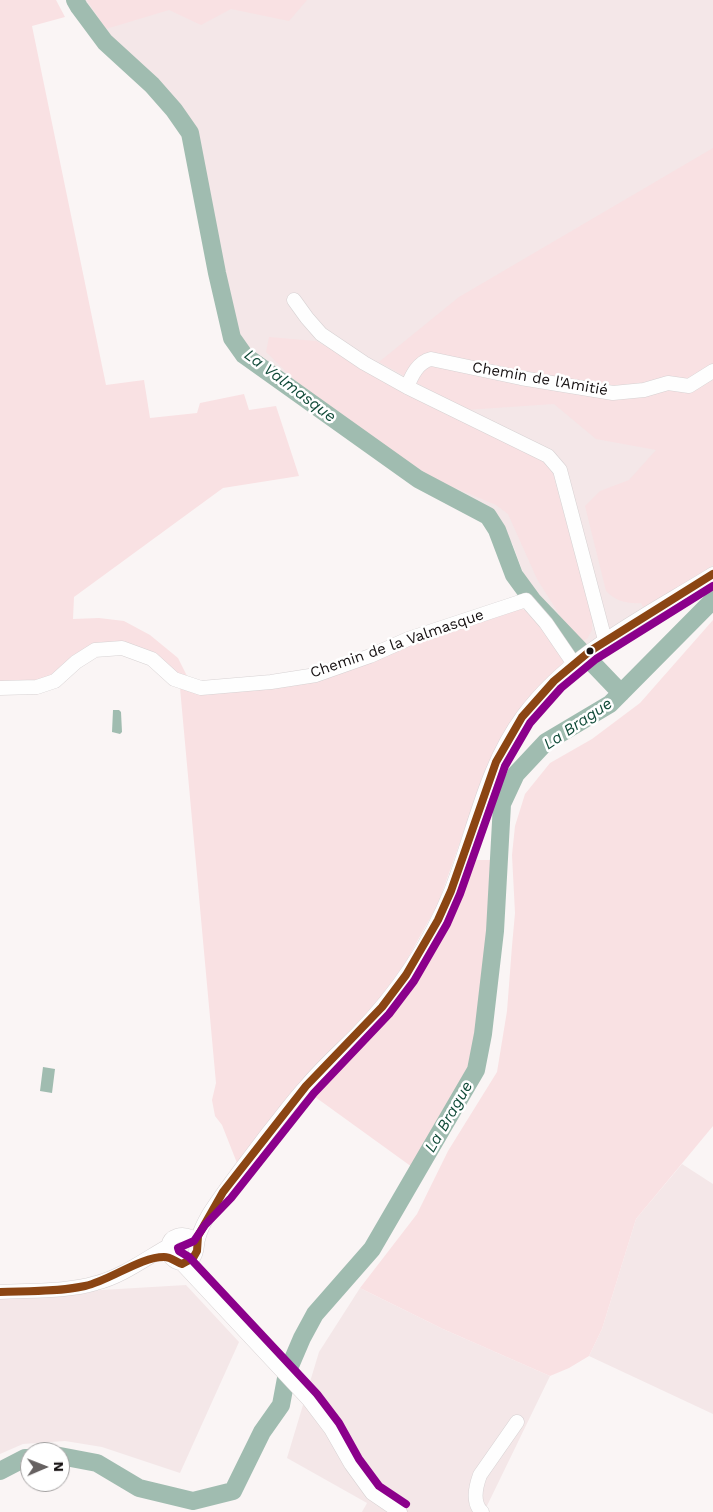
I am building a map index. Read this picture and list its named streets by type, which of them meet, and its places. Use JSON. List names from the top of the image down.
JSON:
{
  "streets": {
    "street": ["Chemin de l'Amitié", "Chemin de la Valmasque"]
  },
  "water": ["La Valmasque", "La Brague"],
  "north": "right"
}
